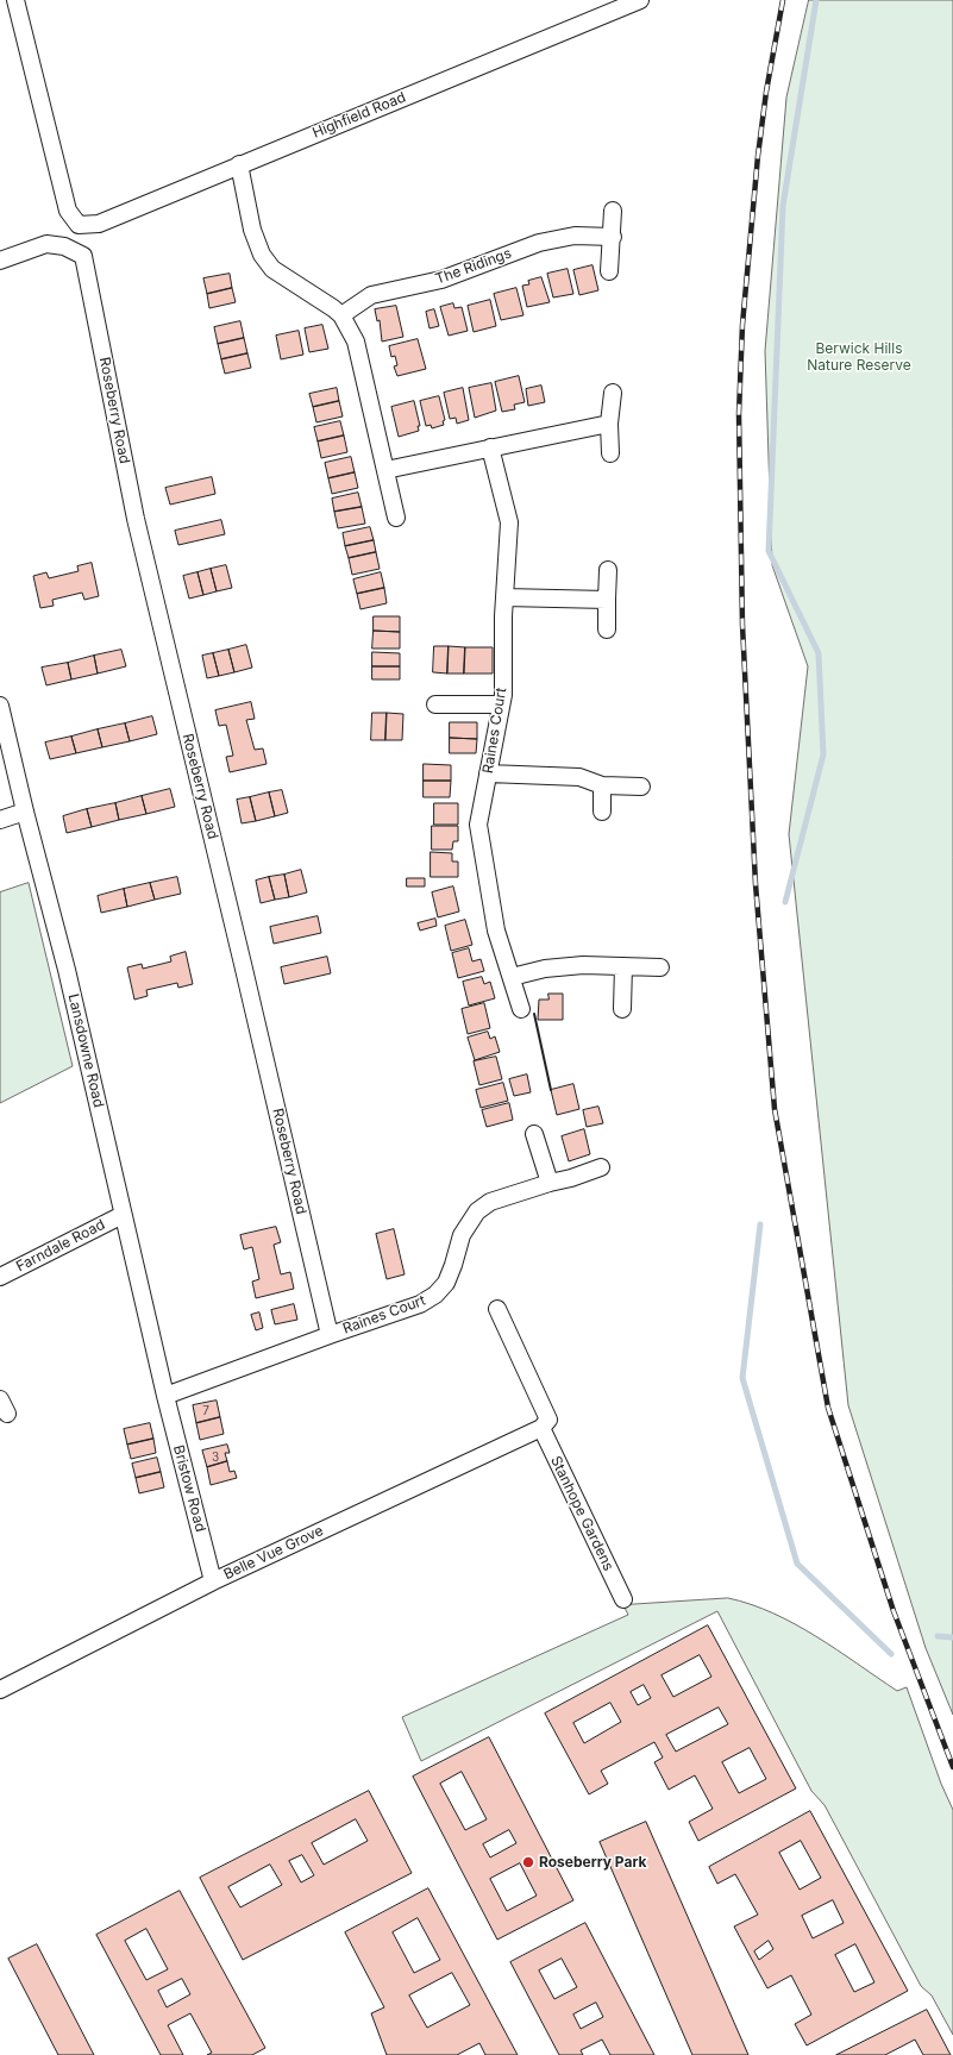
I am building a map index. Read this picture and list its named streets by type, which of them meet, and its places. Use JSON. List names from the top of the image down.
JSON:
{
  "streets": {
    "street": [
      "Highfield Road",
      "The Ridings",
      "Roseberry Road",
      "Raines Court",
      "Lansdowne Road",
      "Farndale Road",
      "Bristow Road",
      "Stanhope Gardens",
      "Belle Vue Grove"
    ]
  },
  "crossings": [
    ["Roseberry Road", "Raines Court"],
    ["Raines Court", "Lansdowne Road"],
    ["Raines Court", "Bristow Road"],
    ["Lansdowne Road", "Farndale Road"],
    ["Lansdowne Road", "Bristow Road"],
    ["Bristow Road", "Belle Vue Grove"],
    ["Stanhope Gardens", "Belle Vue Grove"]
  ],
  "parks": ["Berwick Hills Nature Reserve"],
  "places": ["Roseberry Park"],
  "house_numbers": ["7", "3"]
}
